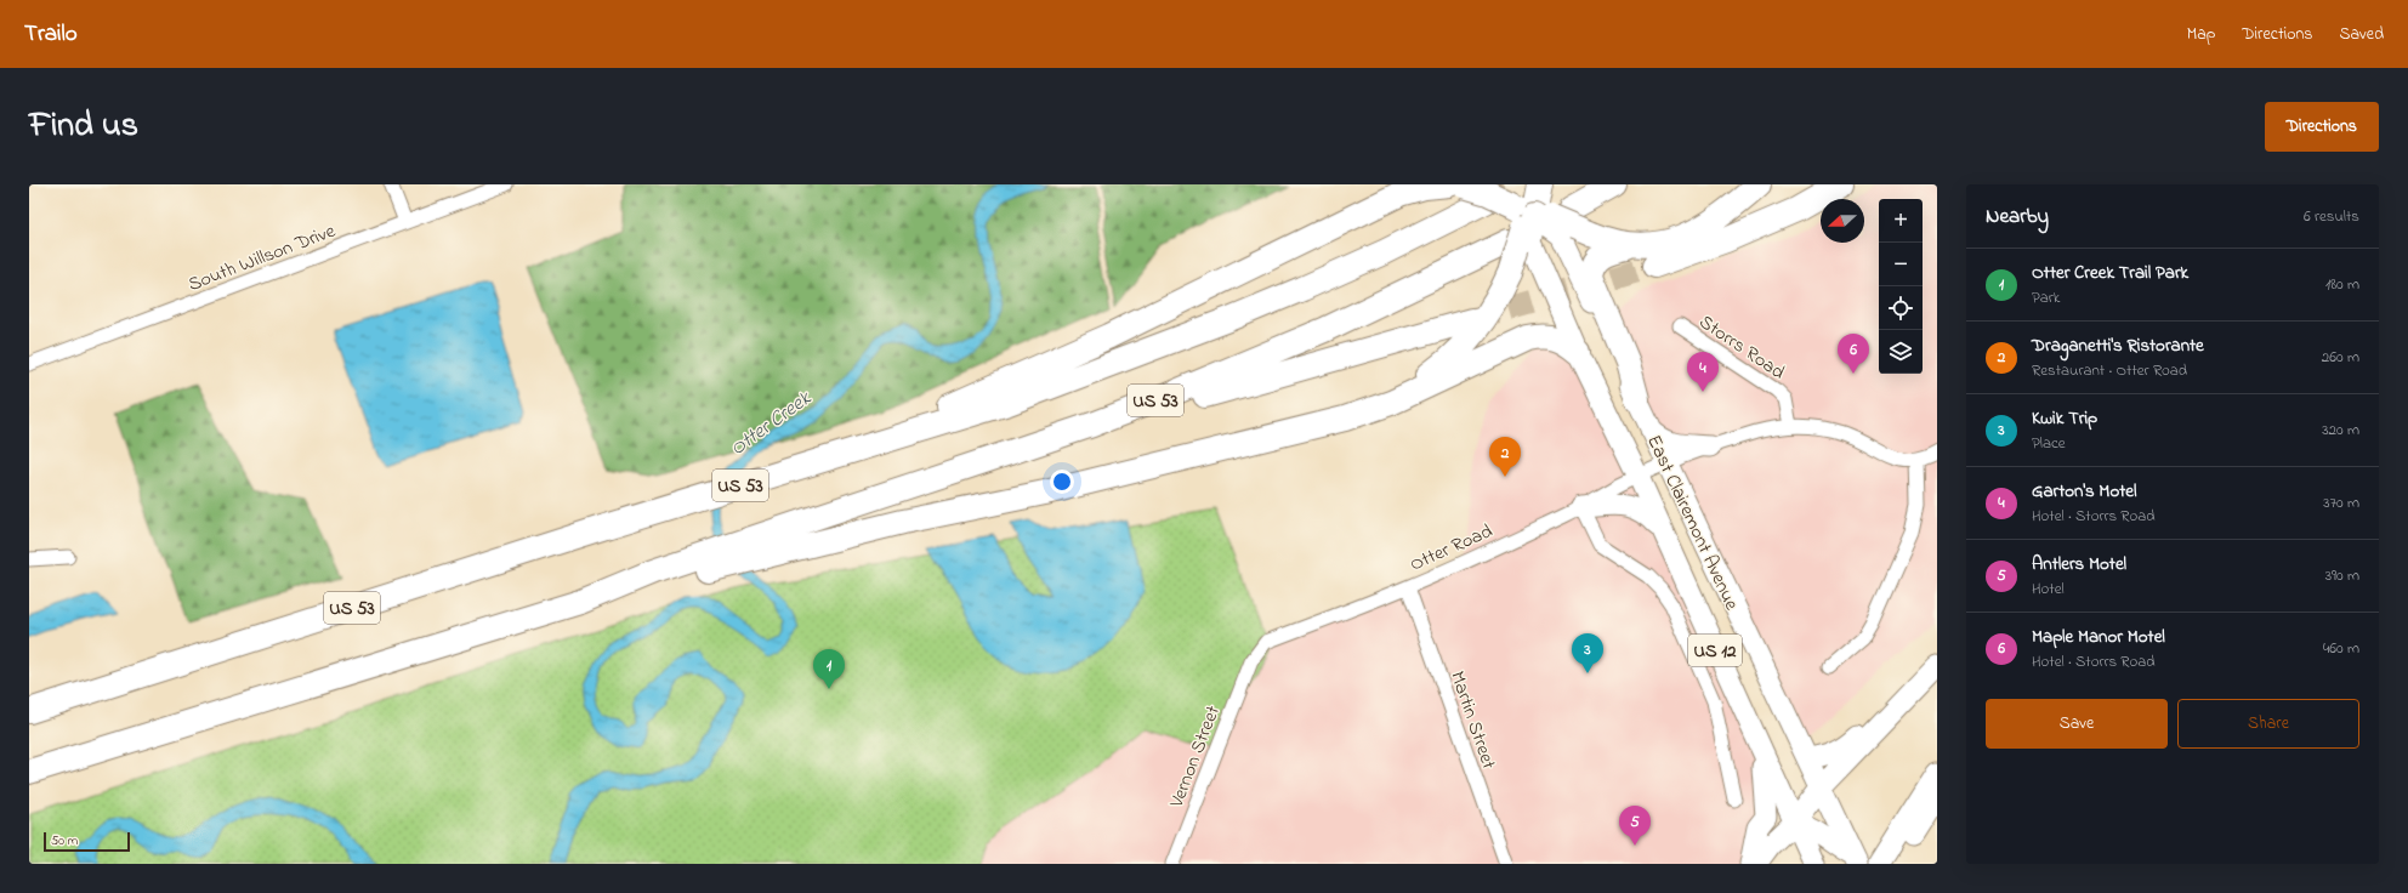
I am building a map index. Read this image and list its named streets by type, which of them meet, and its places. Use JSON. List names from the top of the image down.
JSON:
{
  "streets": {
    "highway": ["US 53"],
    "main road": ["East Clairemont Avenue", "US 12"],
    "street": [
      "South Willson Drive",
      "Storrs Road",
      "Otter Road",
      "Martin Street",
      "Vernon Street"
    ]
  },
  "crossings": [
    ["US 53", "East Clairemont Avenue"],
    ["East Clairemont Avenue", "Otter Road"],
    ["Otter Road", "Martin Street"],
    ["Otter Road", "Vernon Street"]
  ],
  "water": ["Otter Creek"],
  "scale_bar": "50 m",
  "north": "left",
  "page": {
    "header": "Trailo",
    "nav": ["Map", "Directions", "Saved"],
    "title": "Find us",
    "buttons": [
      "Directions",
      ["Save", "Share"]
    ],
    "heading": ["Nearby", "6 results"],
    "map_buttons": ["+", "−"],
    "list": [
      {
        "mark": "1",
        "name": "Otter Creek Trail Park",
        "note": "Park",
        "value": "180 m"
      },
      {
        "mark": "2",
        "name": "Draganetti's Ristorante",
        "note": "Restaurant · Otter Road",
        "value": "260 m"
      },
      {
        "mark": "3",
        "name": "Kwik Trip",
        "note": "Place",
        "value": "320 m"
      },
      {
        "mark": "4",
        "name": "Garton's Motel",
        "note": "Hotel · Storrs Road",
        "value": "370 m"
      },
      {
        "mark": "5",
        "name": "Antlers Motel",
        "note": "Hotel",
        "value": "390 m"
      },
      {
        "mark": "6",
        "name": "Maple Manor Motel",
        "note": "Hotel · Storrs Road",
        "value": "460 m"
      }
    ],
    "pins": [
      "6",
      "4",
      "2",
      "3",
      "1",
      "5"
    ],
    "scale": "50 m"
  }
}
